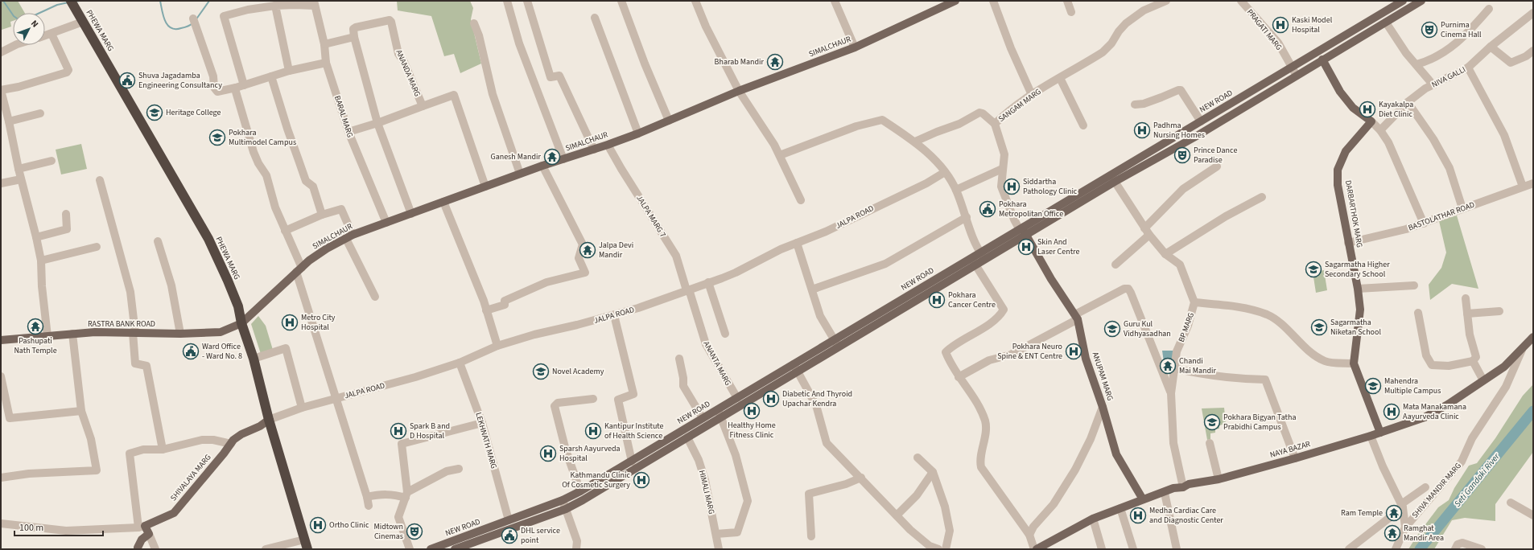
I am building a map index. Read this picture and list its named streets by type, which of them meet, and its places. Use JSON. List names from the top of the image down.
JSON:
{
  "streets": {
    "highway": ["PHEWA MARG"],
    "main road": [
      "SIMALCHAUR",
      "NEW ROAD",
      "DARBARTHOK MARG",
      "RASTRA BANK ROAD",
      "ANUPAM MARG",
      "NAYA BAZAR",
      "SHIVALAYA MARG"
    ],
    "street": [
      "PRAGATI MARG",
      "ANANDA MARG",
      "NIVA GALLI",
      "SANGAM MARG",
      "BARAL MARG",
      "JALPA MARG 7",
      "BASTOLATHAR ROAD",
      "JALPA ROAD",
      "BP MARG",
      "ANANTA MARG",
      "LEKHNATH MARG",
      "SHIVA MANDIR MARG",
      "HIMALI MARG"
    ]
  },
  "crossings": [
    ["PRAGATI MARG", "NEW ROAD"],
    ["PHEWA MARG", "SIMALCHAUR"],
    ["PHEWA MARG", "JALPA ROAD"],
    ["PHEWA MARG", "RASTRA BANK ROAD"],
    ["PHEWA MARG", "SHIVALAYA MARG"],
    ["SIMALCHAUR", "BARAL MARG"],
    ["SIMALCHAUR", "JALPA MARG 7"],
    ["SIMALCHAUR", "RASTRA BANK ROAD"],
    ["ANANDA MARG", "BARAL MARG"],
    ["NEW ROAD", "SANGAM MARG"],
    ["NEW ROAD", "BP MARG"],
    ["NEW ROAD", "ANANTA MARG"],
    ["NEW ROAD", "ANUPAM MARG"],
    ["NEW ROAD", "LEKHNATH MARG"],
    ["SANGAM MARG", "ANUPAM MARG"],
    ["DARBARTHOK MARG", "BASTOLATHAR ROAD"],
    ["DARBARTHOK MARG", "NAYA BAZAR"],
    ["JALPA MARG 7", "JALPA ROAD"],
    ["JALPA MARG 7", "ANANTA MARG"],
    ["JALPA ROAD", "ANANTA MARG"],
    ["JALPA ROAD", "LEKHNATH MARG"],
    ["JALPA ROAD", "SHIVALAYA MARG"],
    ["BP MARG", "NAYA BAZAR"],
    ["ANUPAM MARG", "NAYA BAZAR"],
    ["NAYA BAZAR", "SHIVA MANDIR MARG"]
  ],
  "water": ["Seti Gandaki River"],
  "places": {
    "hospital": [
      "Kaski Model Hospital",
      "Kayakalpa Diet Clinic",
      "Padhma Nursing Homes",
      "Siddartha Pathology Clinic",
      "Skin And Laser Centre",
      "Pokhara Cancer Centre",
      "Metro City Hospital",
      "Pokhara Neuro Spine & ENT Centre",
      "Diabetic And Thyroid Upachar Kendra",
      "Healthy Home Fitness Clinic",
      "Mata Manakamana Aayurveda Clinic",
      "Spark B and D Hospital",
      "Kantipur Institute of Health Science",
      "Sparsh Aayurveda Hospital",
      "Kathmandu Clinic Of Cosmetic Surgery",
      "Medha Cardiac Care and Diagnostic Center",
      "Ortho Clinic"
    ],
    "theatre": ["Purnima Cinema Hall", "Prince Dance Paradise", "Midtown Cinemas"],
    "temple": [
      "Bharab Mandir",
      "Ganesh Mandir",
      "Jalpa Devi Mandir",
      "Pashupati Nath Temple",
      "Chandi Mai Mandir",
      "Ram Temple",
      "Ramghat Mandir Area"
    ],
    "public building": [
      "Shuva Jagadamba Engineering Consultancy",
      "Pokhara Metropolitan Office",
      "Ward Office - Ward No. 8",
      "DHL service point"
    ],
    "school or university": [
      "Heritage College",
      "Pokhara Multimodel Campus",
      "Sagarmatha Higher Secondary School",
      "Sagarmatha Niketan School",
      "Guru Kul Vidhyasadhan",
      "Novel Academy",
      "Mahendra Multiple Campus",
      "Pokhara Bigyan Tatha Prabidhi Campus"
    ]
  },
  "scale_bar": "100 m",
  "north": "top right"
}
